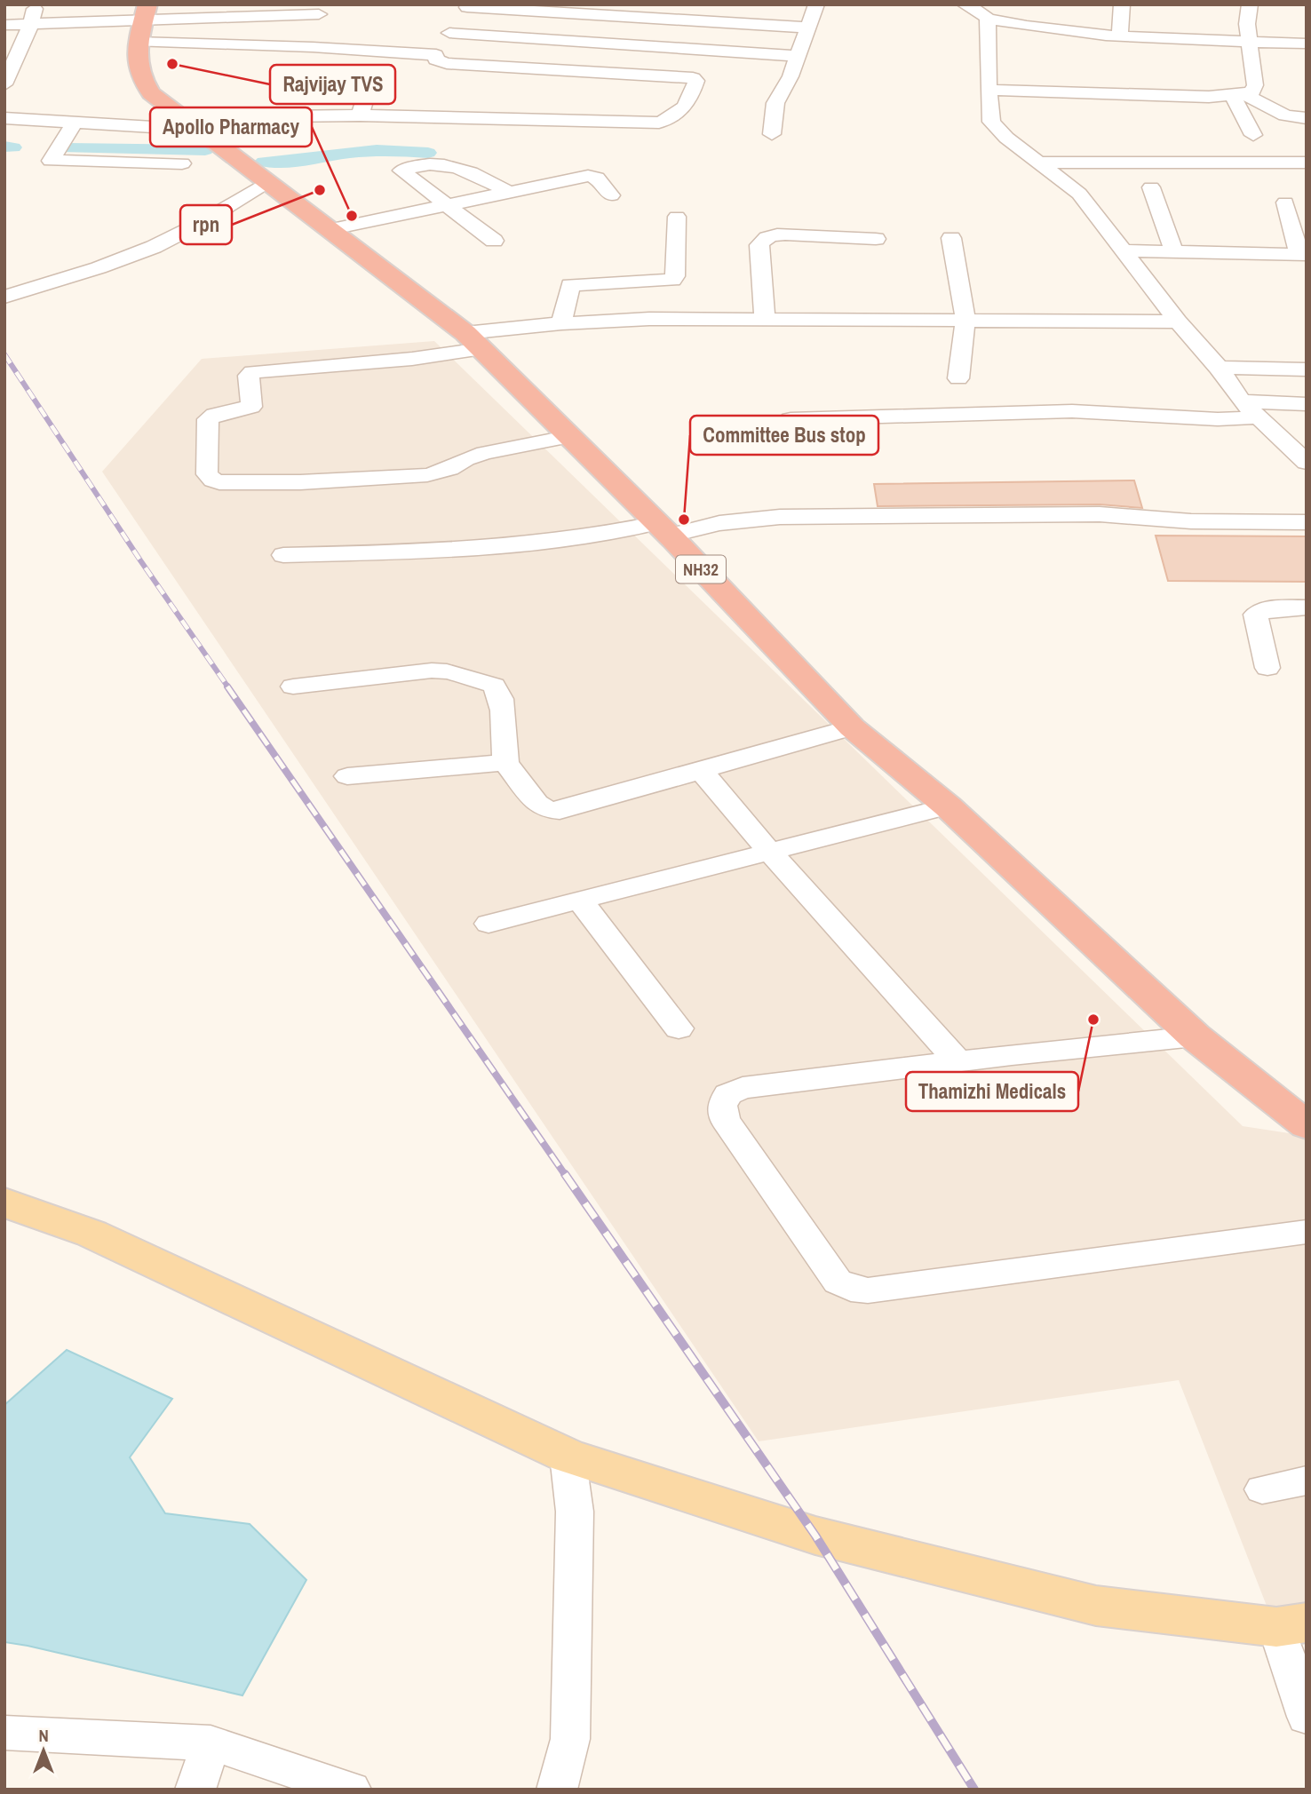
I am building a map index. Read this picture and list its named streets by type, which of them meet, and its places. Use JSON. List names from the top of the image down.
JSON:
{
  "streets": {
    "highway": ["NH32"]
  },
  "places": [
    "Rajvijay TVS",
    "rpn",
    "Apollo Pharmacy",
    "Committee Bus stop",
    "Thamizhi Medicals"
  ],
  "north": "top"
}
